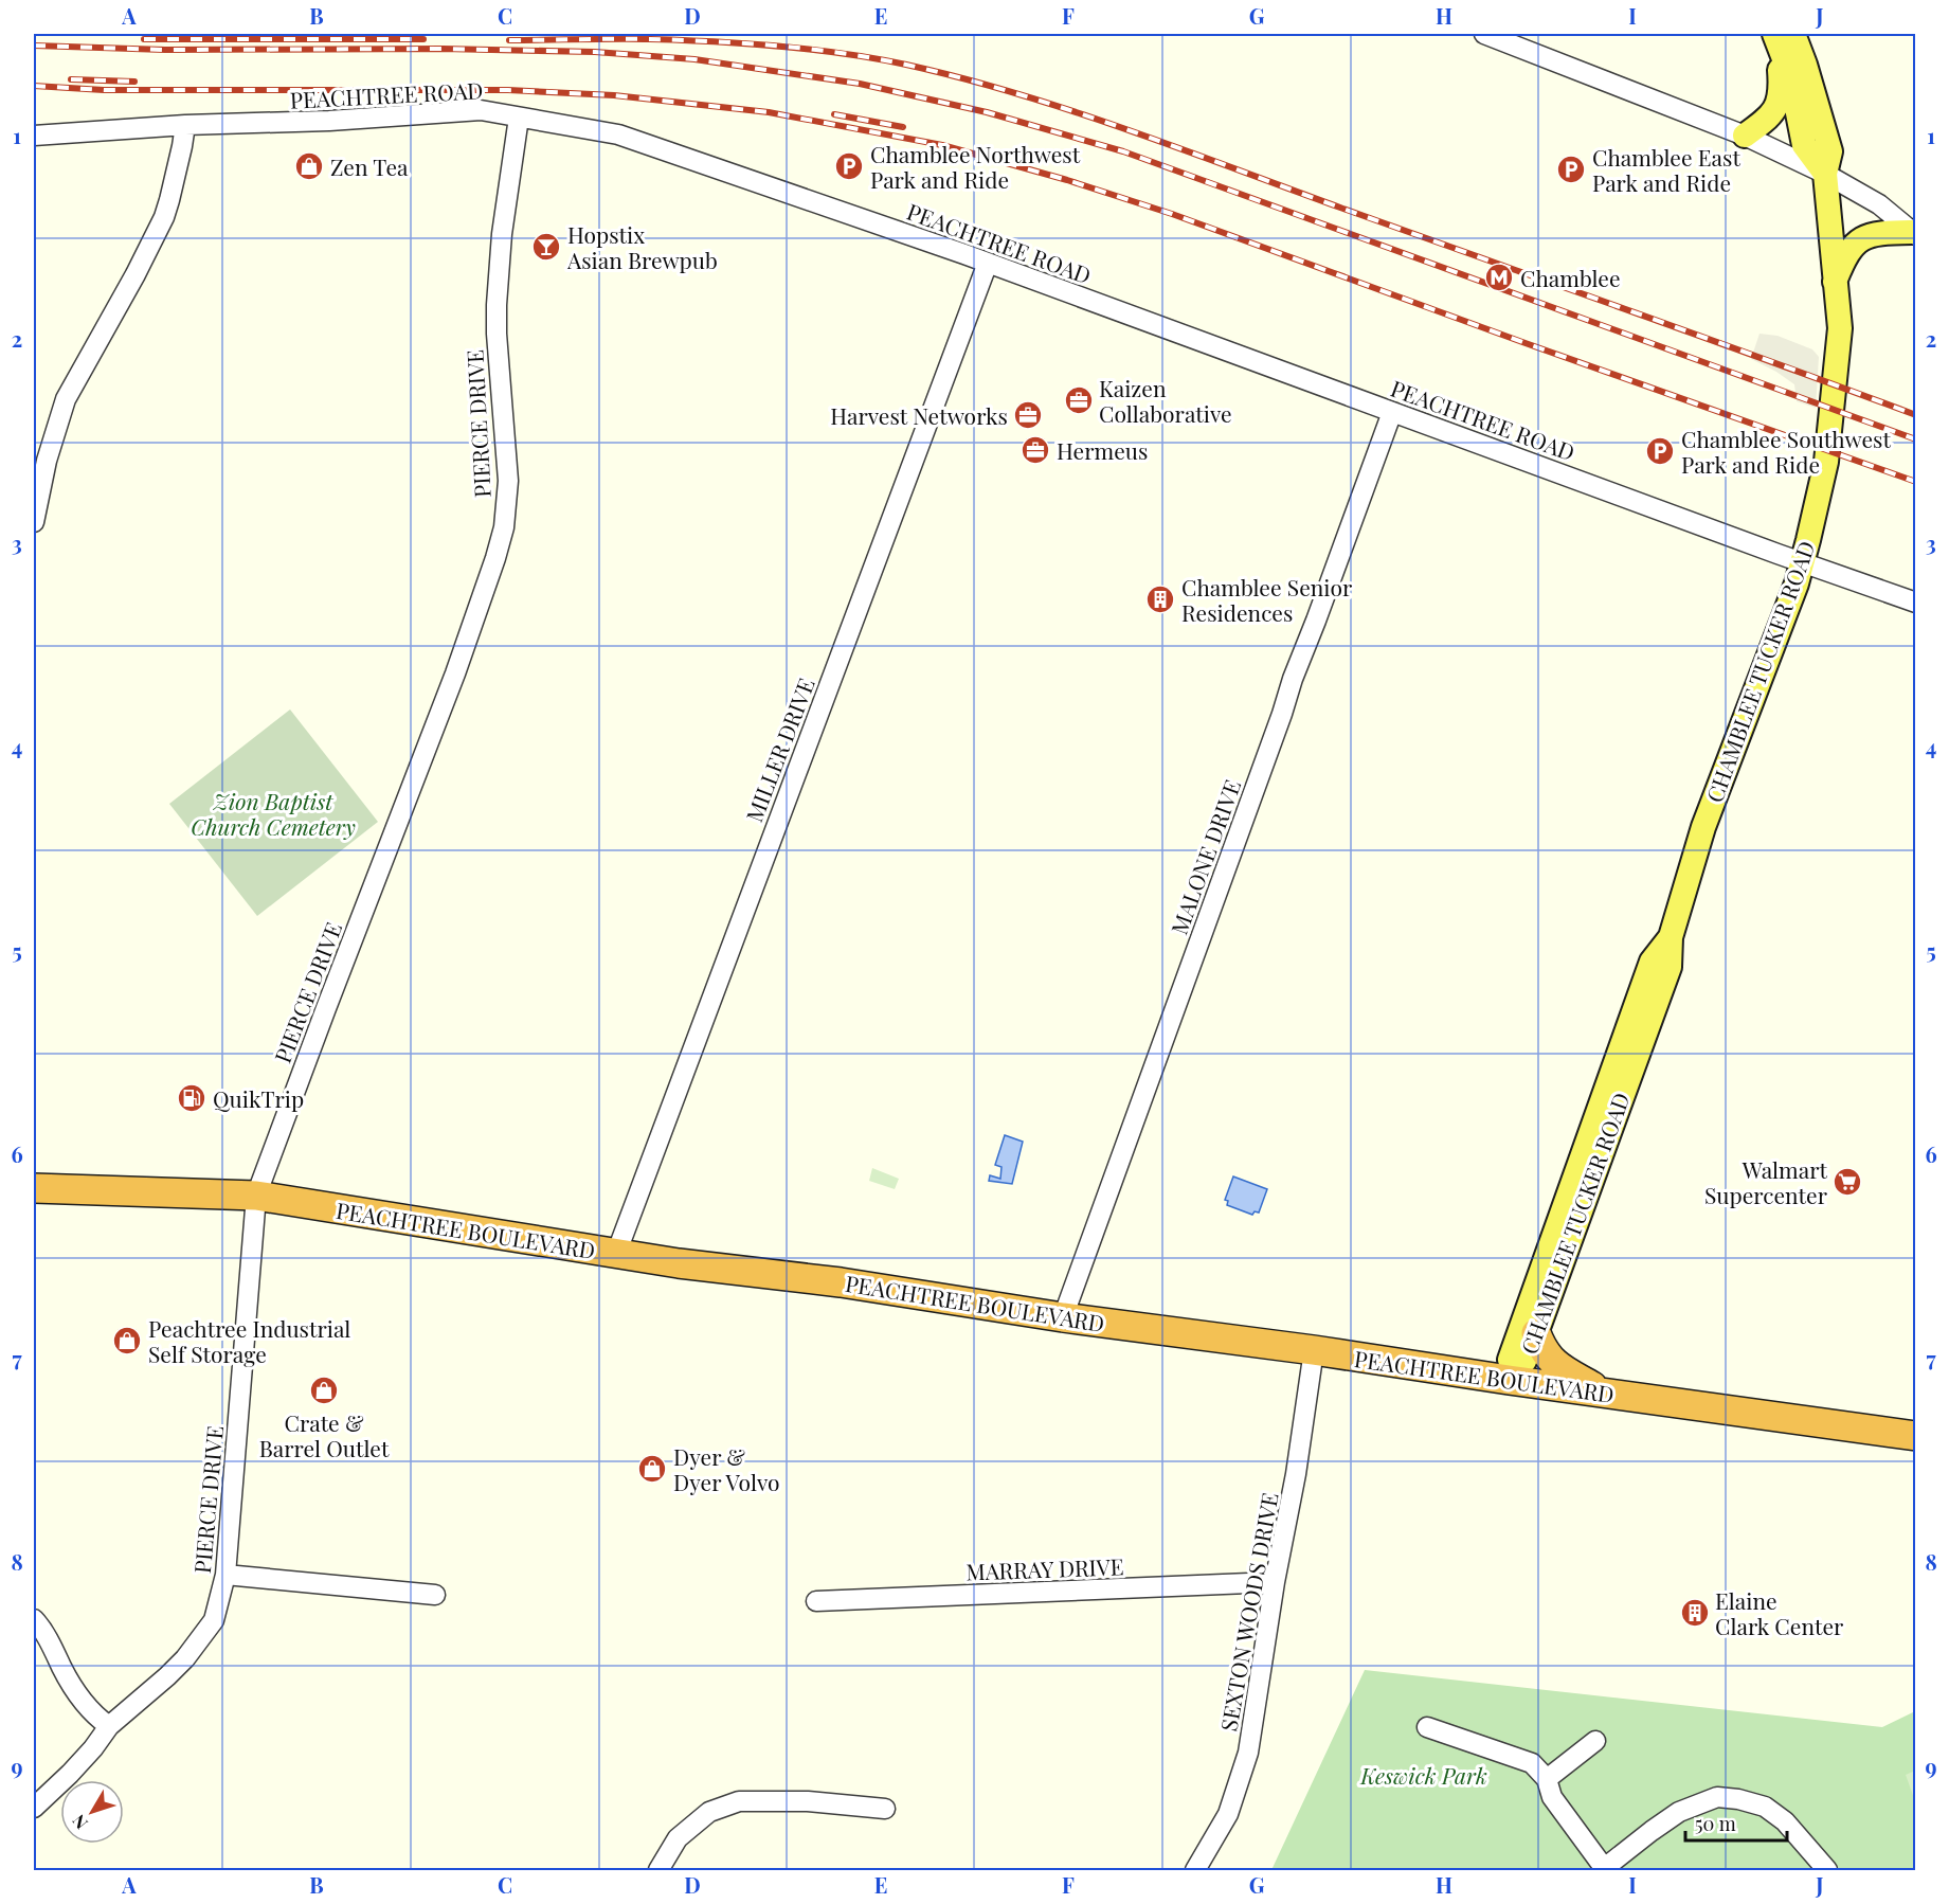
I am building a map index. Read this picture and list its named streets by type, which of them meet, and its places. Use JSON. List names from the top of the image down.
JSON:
{
  "streets": {
    "highway": ["PEACHTREE BOULEVARD"],
    "main road": ["CHAMBLEE TUCKER ROAD"],
    "street": [
      "PEACHTREE ROAD",
      "PIERCE DRIVE",
      "MILLER DRIVE",
      "MALONE DRIVE",
      "MARRAY DRIVE",
      "SEXTON WOODS DRIVE"
    ]
  },
  "crossings": [
    ["PEACHTREE ROAD", "PIERCE DRIVE"],
    ["PEACHTREE ROAD", "CHAMBLEE TUCKER ROAD"],
    ["PEACHTREE ROAD", "MILLER DRIVE"],
    ["PEACHTREE ROAD", "MALONE DRIVE"],
    ["PIERCE DRIVE", "PEACHTREE BOULEVARD"],
    ["CHAMBLEE TUCKER ROAD", "PEACHTREE BOULEVARD"],
    ["MILLER DRIVE", "PEACHTREE BOULEVARD"],
    ["MALONE DRIVE", "PEACHTREE BOULEVARD"],
    ["PEACHTREE BOULEVARD", "SEXTON WOODS DRIVE"],
    ["MARRAY DRIVE", "SEXTON WOODS DRIVE"]
  ],
  "parks": ["Zion Baptist Church Cemetery", "Keswick Park"],
  "places": {
    "shop": [
      "Zen Tea",
      "Peachtree Industrial Self Storage",
      "Crate & Barrel Outlet",
      "Dyer & Dyer Volvo"
    ],
    "parking": ["Chamblee Northwest Park and Ride", "Chamblee East Park and Ride", "Chamblee Southwest Park and Ride"],
    "bar": ["Hopstix Asian Brewpub"],
    "metro station": ["Chamblee"],
    "office": ["Kaizen Collaborative", "Harvest Networks", "Hermeus"],
    "building": ["Chamblee Senior Residences", "Elaine Clark Center"],
    "fuel station": ["QuikTrip"],
    "supermarket": ["Walmart Supercenter"]
  },
  "scale_bar": "50 m",
  "north": "bottom left",
  "grid": {
    "columns": [
      "A",
      "B",
      "C",
      "D",
      "E",
      "F",
      "G",
      "H",
      "I",
      "J"
    ],
    "rows": [
      "1",
      "2",
      "3",
      "4",
      "5",
      "6",
      "7",
      "8",
      "9"
    ]
  }
}
